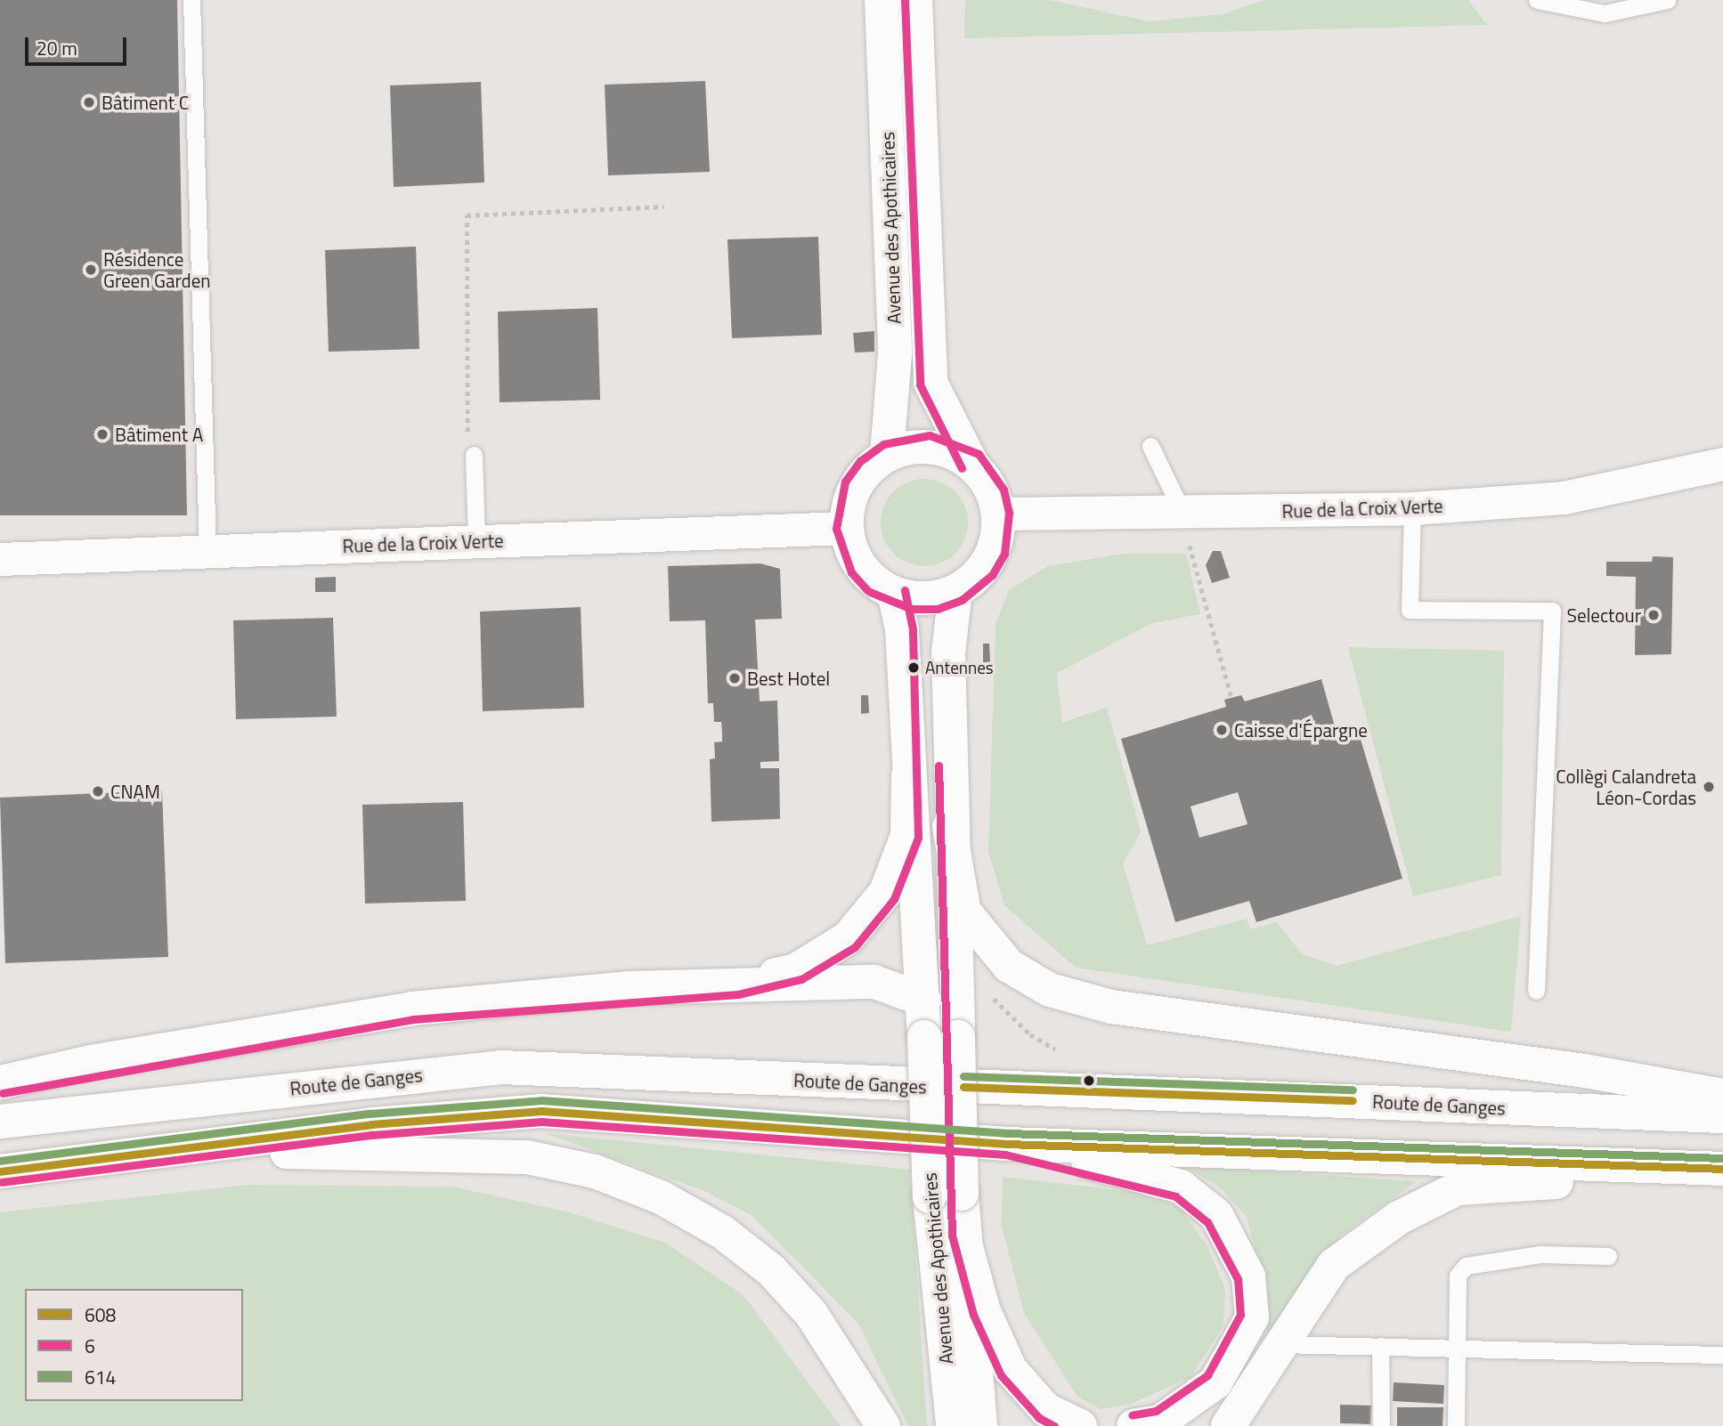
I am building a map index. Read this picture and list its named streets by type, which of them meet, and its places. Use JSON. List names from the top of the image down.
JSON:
{
  "streets": {
    "main road": ["Avenue des Apothicaires", "Route de Ganges"],
    "street": ["Rue de la Croix Verte"]
  },
  "crossings": [
    ["Avenue des Apothicaires", "Rue de la Croix Verte"]
  ],
  "places": [
    "Bâtiment C",
    "Résidence Green Garden",
    "Bâtiment A",
    "Selectour",
    "Antennes",
    "Best Hotel",
    "Caisse d'Épargne",
    "Collègi Calandreta Léon-Cordas",
    "CNAM"
  ],
  "lines": ["transit line 6", "transit line 614", "transit line 608"],
  "legend": ["608", "6", "614"],
  "scale_bar": "20 m"
}
